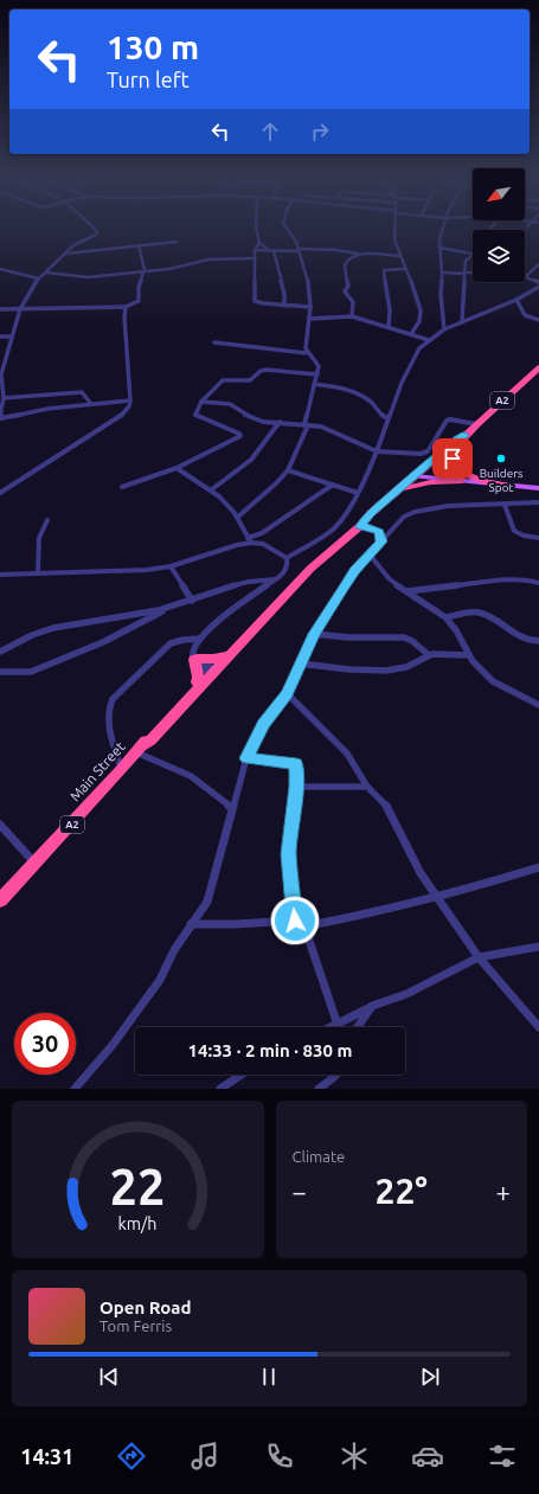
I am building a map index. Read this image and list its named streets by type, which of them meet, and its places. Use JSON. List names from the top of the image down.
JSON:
{
  "streets": {
    "highway": ["A2", "Main Street"]
  },
  "crossings": [
    ["A2", "Main Street"]
  ],
  "places": ["Builders Spot"],
  "north": "bottom left",
  "page": {
    "turn": ["130 m", "Turn left"],
    "limit": "30",
    "trip": "14:33 · 2 min · 830 m",
    "tile": "Climate",
    "heat": ["−", "22°", "+"],
    "song": ["Open Road", "Tom Ferris"],
    "tabs": "14:31",
    "gauge": ["22", "km/h"]
  }
}
